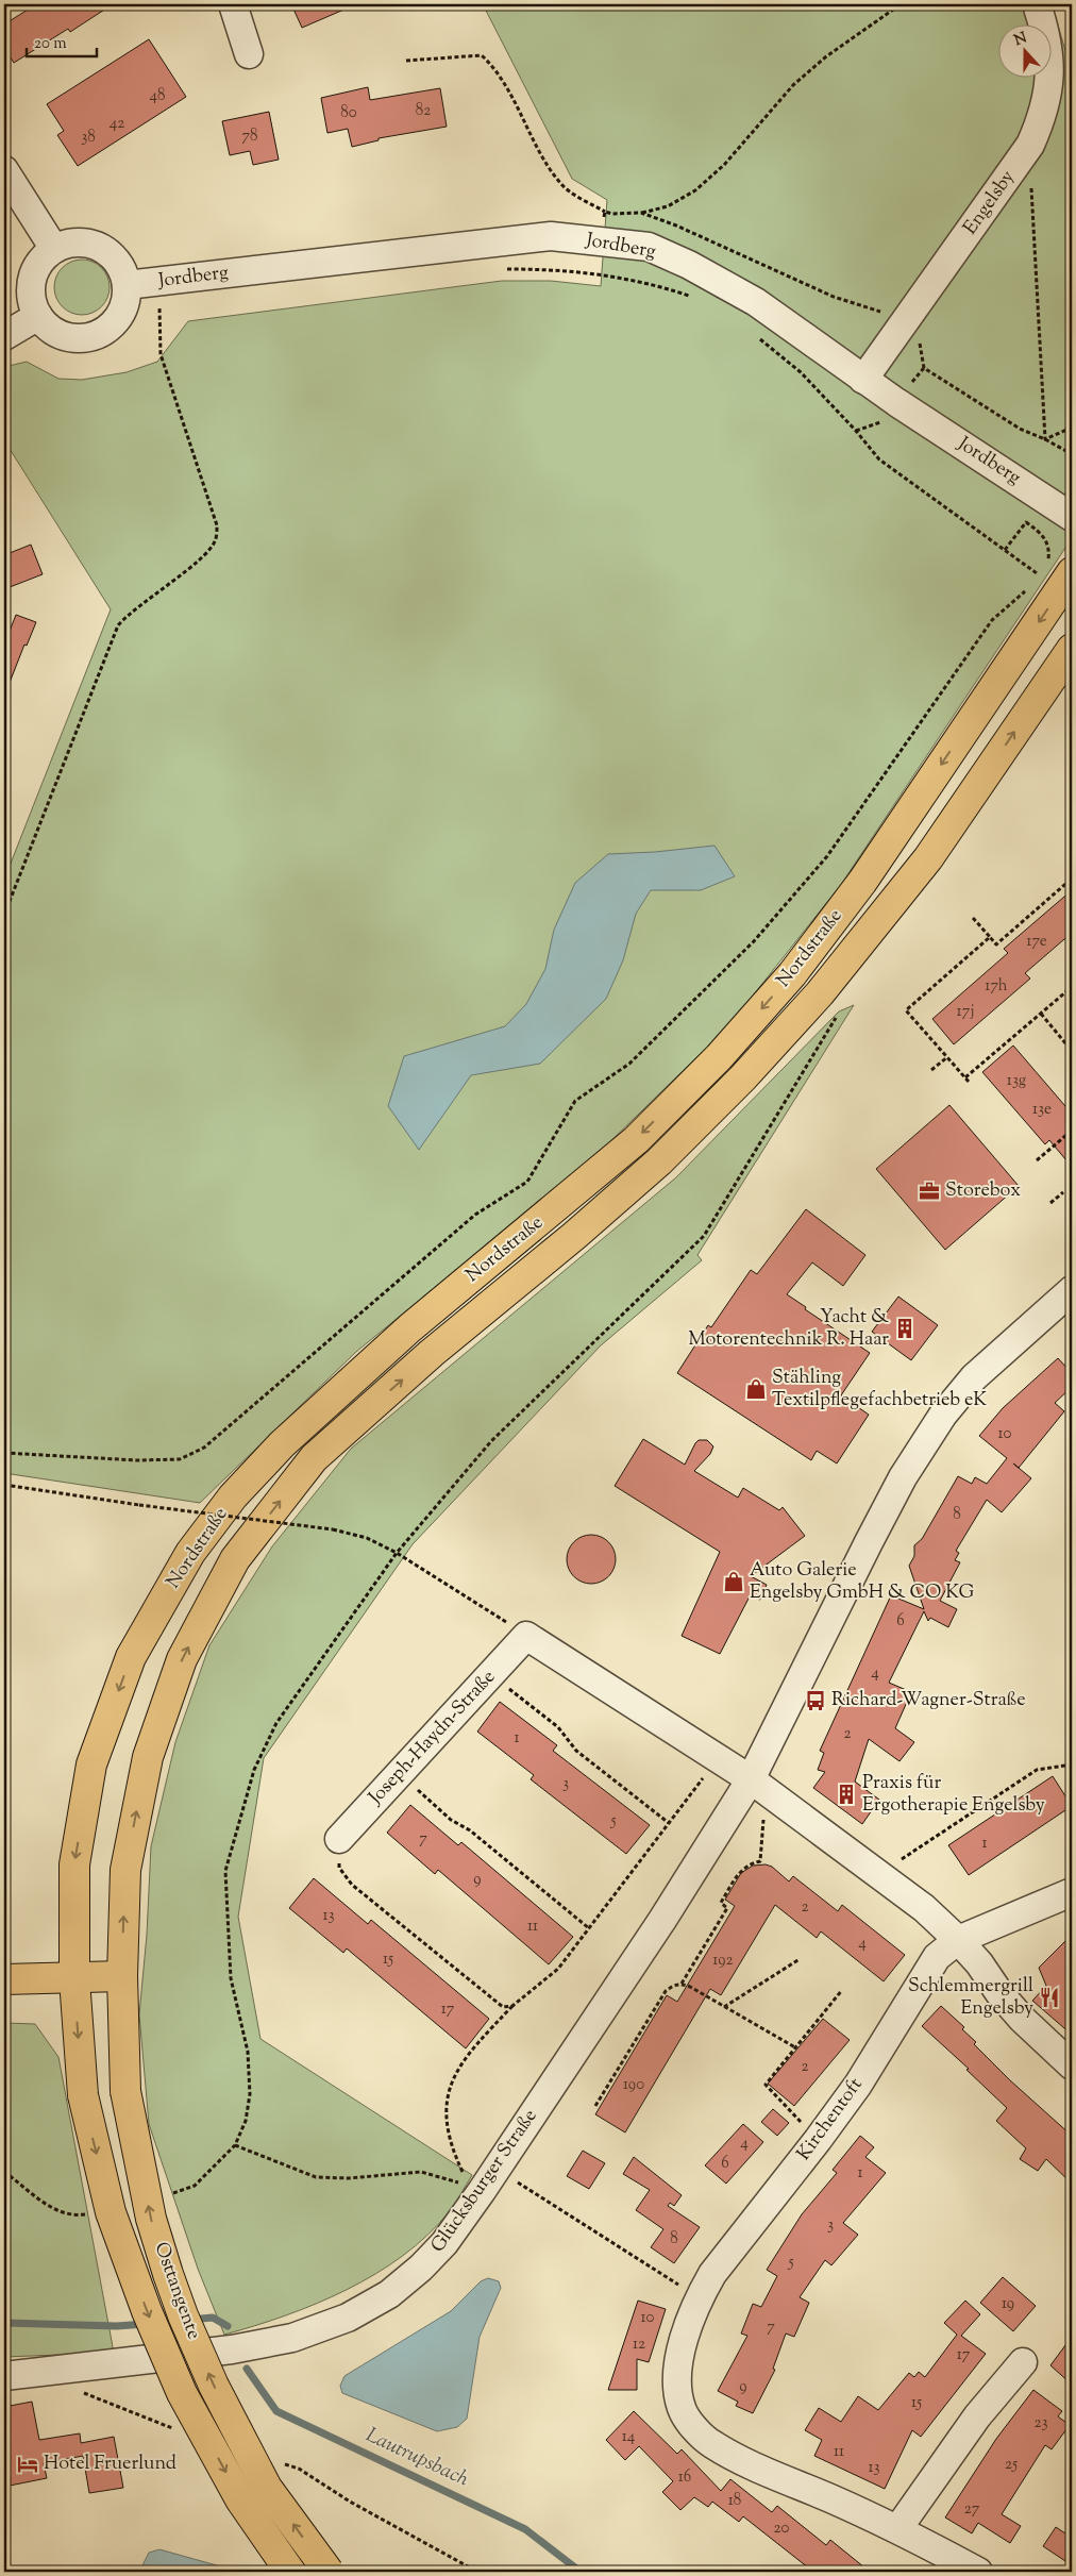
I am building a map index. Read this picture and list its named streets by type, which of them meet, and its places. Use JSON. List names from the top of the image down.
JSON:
{
  "streets": {
    "main road": ["Nordstraße", "Osttangente"],
    "street": [
      "Engelsby",
      "Jordberg",
      "Joseph-Haydn-Straße",
      "Kirchentoft",
      "Glücksburger Straße"
    ]
  },
  "crossings": [
    ["Engelsby", "Jordberg"],
    ["Nordstraße", "Osttangente"]
  ],
  "water": ["Lautrupsbach"],
  "places": {
    "office": ["Storebox"],
    "building": ["Yacht & Motorentechnik R. Haar", "Praxis für Ergotherapie Engelsby"],
    "shop": ["Stähling Textilpflegefachbetrieb eK", "Auto Galerie Engelsby GmbH & CO KG"],
    "bus stop": ["Richard-Wagner-Straße"],
    "restaurant": ["Schlemmergrill Engelsby"],
    "hotel": ["Hotel Fruerlund"]
  },
  "house_numbers": [
    "48",
    "82",
    "80",
    "42",
    "78",
    "38",
    "17e",
    "17h",
    "17j",
    "13g",
    "13e",
    "10",
    "8",
    "6",
    "4",
    "2",
    "1",
    "3",
    "5",
    "7",
    "1",
    "9",
    "2",
    "13",
    "11",
    "4",
    "15",
    "192",
    "17",
    "2",
    "190",
    "4",
    "6",
    "1",
    "3",
    "8",
    "5",
    "19",
    "10",
    "7",
    "12",
    "17",
    "9",
    "15",
    "23",
    "14",
    "11",
    "25",
    "13",
    "16",
    "18",
    "27",
    "20"
  ],
  "scale_bar": "20 m",
  "north": "top"
}
